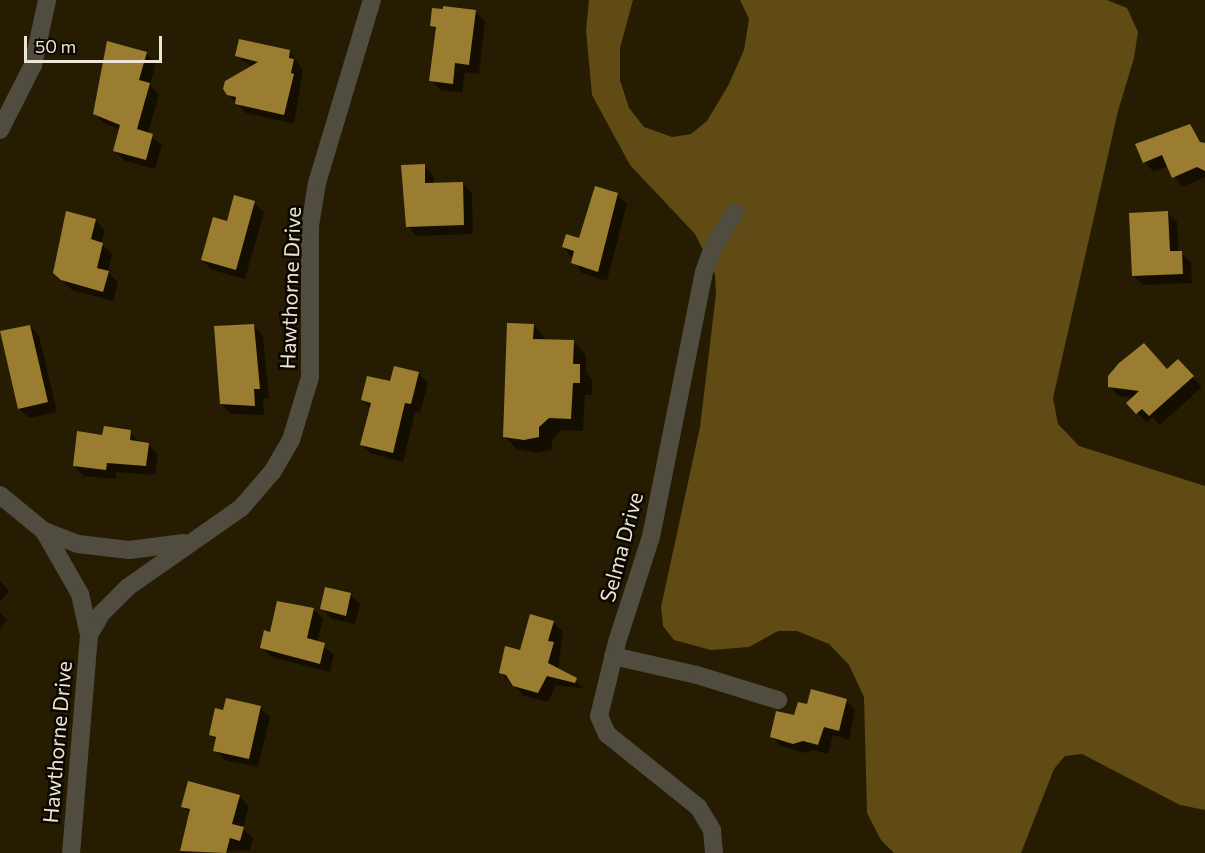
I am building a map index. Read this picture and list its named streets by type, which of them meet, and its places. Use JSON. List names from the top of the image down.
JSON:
{
  "streets": {
    "street": ["Hawthorne Drive", "Selma Drive"]
  },
  "scale_bar": "50 m"
}
